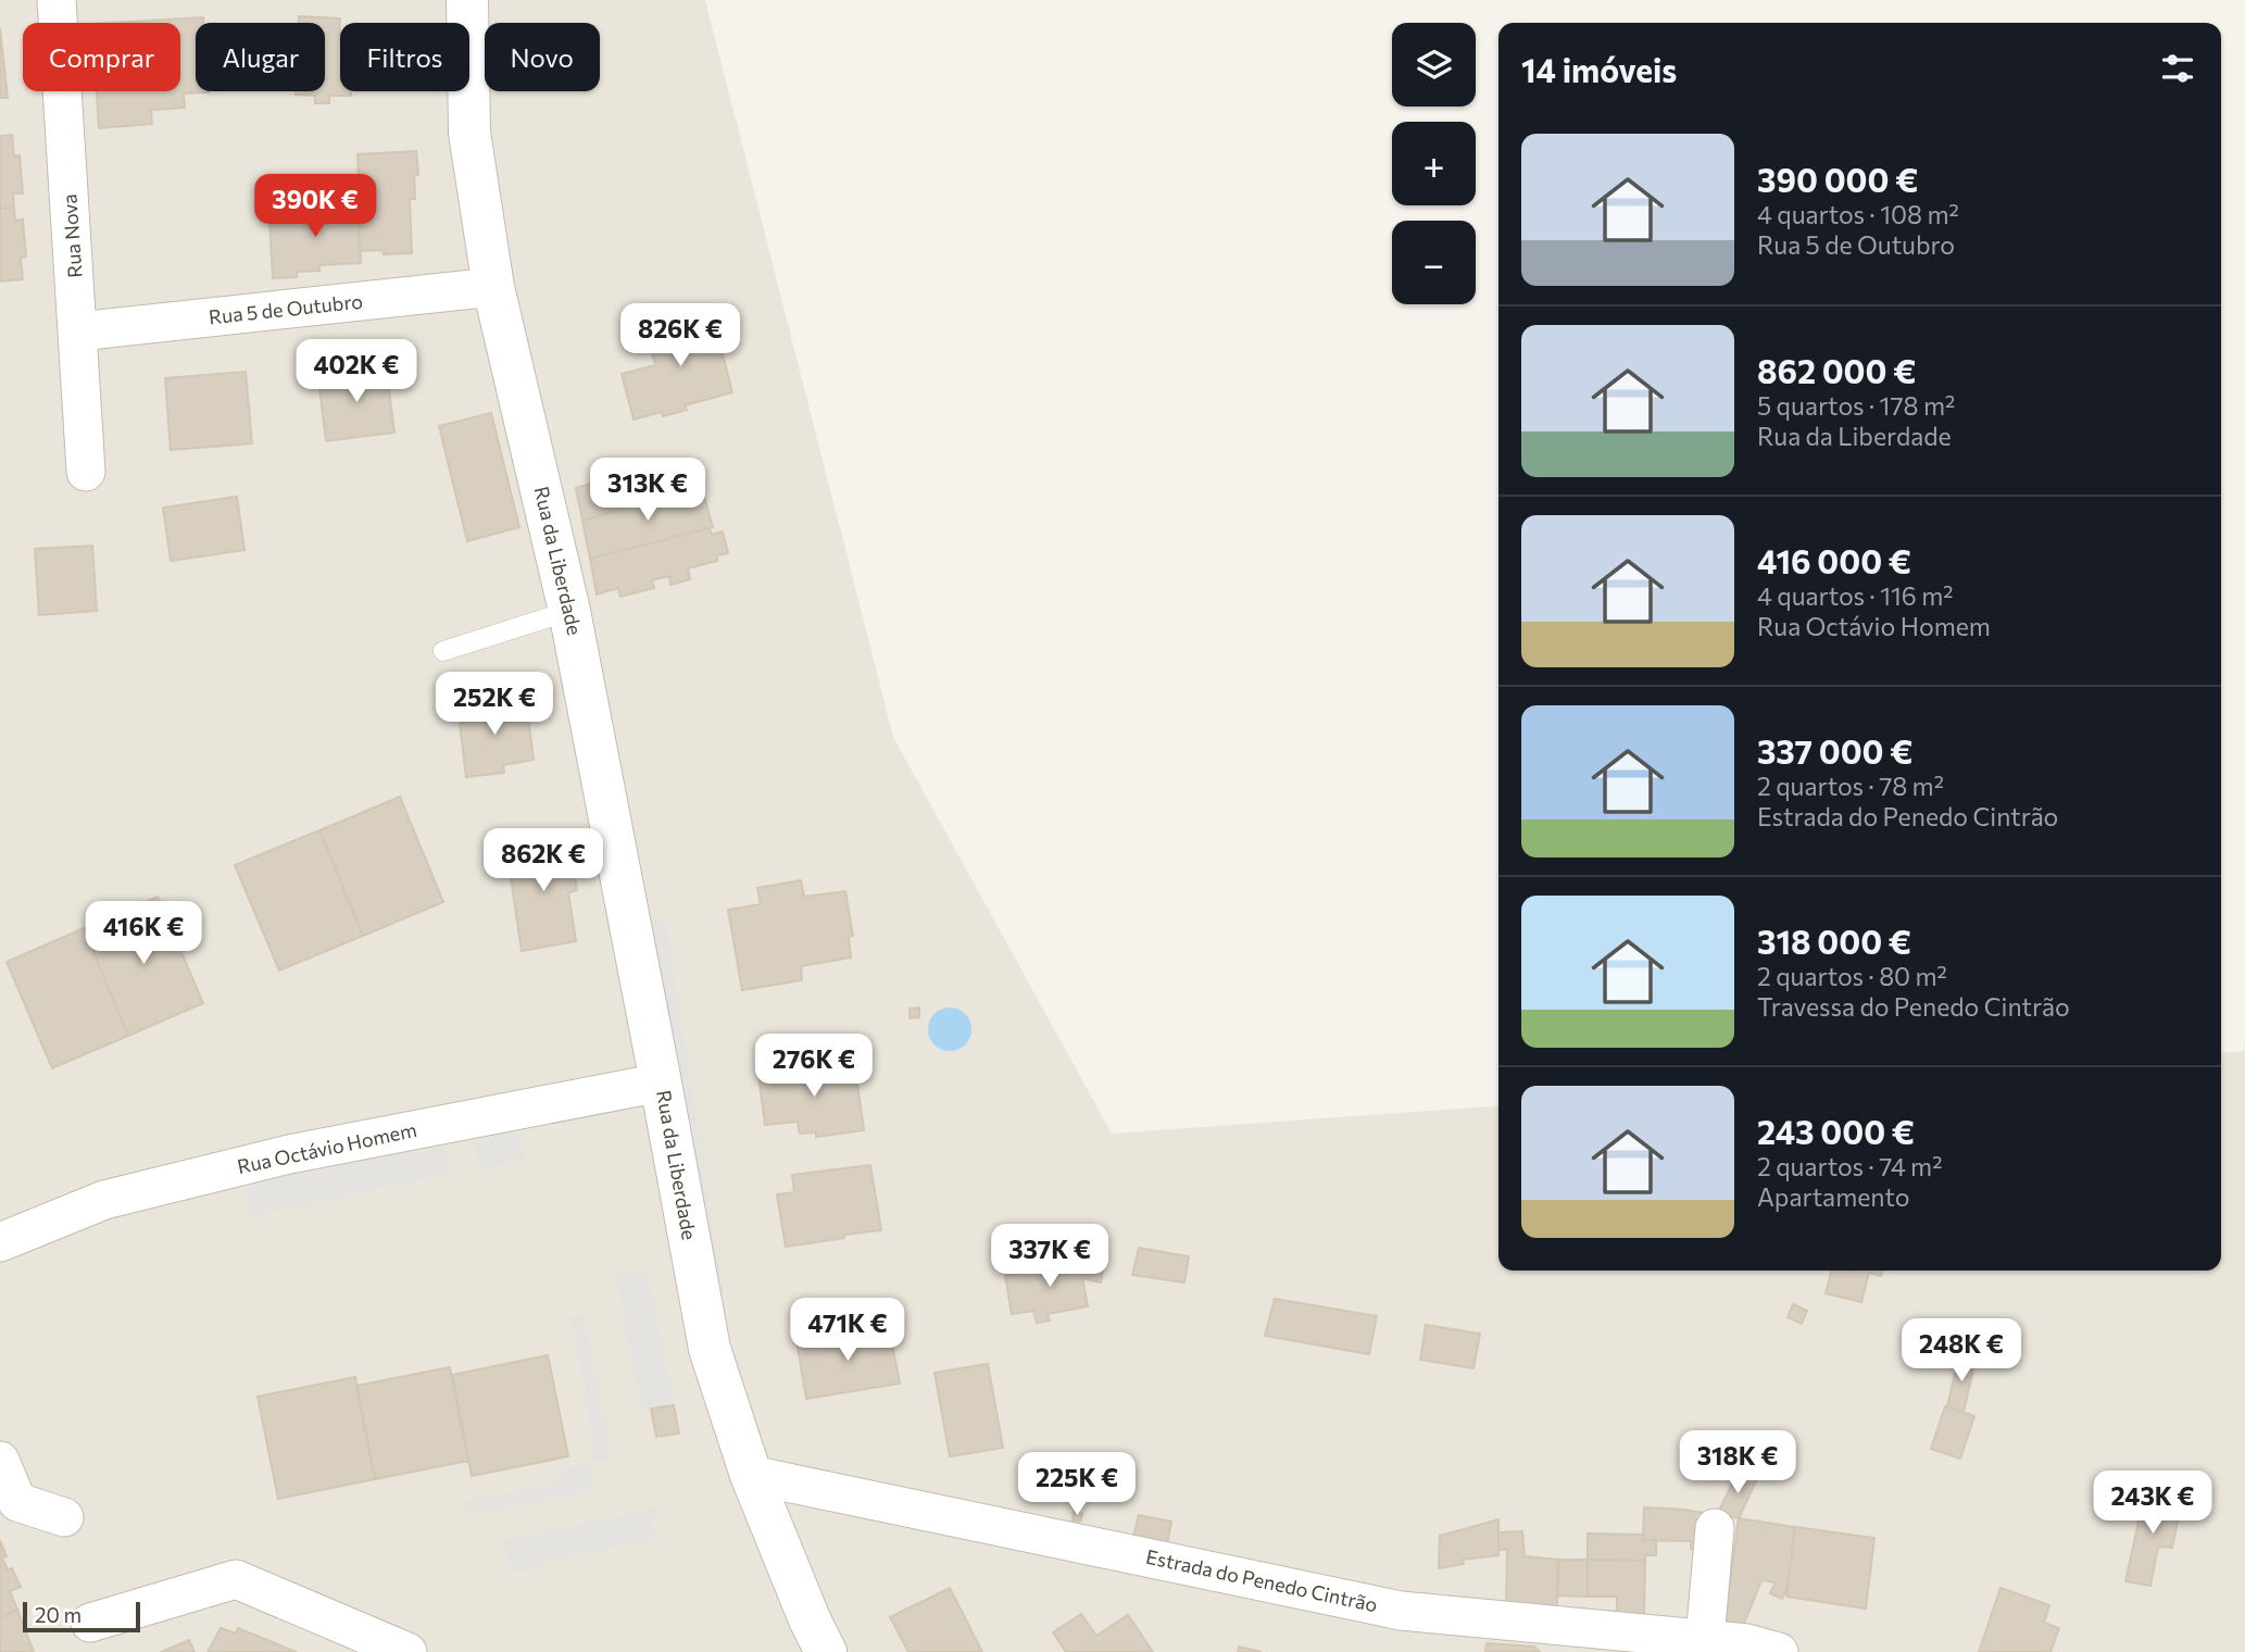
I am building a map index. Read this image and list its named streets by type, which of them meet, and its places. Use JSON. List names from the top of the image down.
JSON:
{
  "streets": {
    "street": [
      "Rua Nova",
      "Rua 5 de Outubro",
      "Rua da Liberdade",
      "Rua Octávio Homem",
      "Estrada do Penedo Cintrão"
    ]
  },
  "crossings": [
    ["Rua Nova", "Rua 5 de Outubro"],
    ["Rua 5 de Outubro", "Rua da Liberdade"],
    ["Rua da Liberdade", "Rua Octávio Homem"],
    ["Rua da Liberdade", "Estrada do Penedo Cintrão"]
  ],
  "scale_bar": "20 m",
  "page": {
    "map_buttons": ["+", "−"],
    "chip": [
      "Comprar",
      "Alugar",
      "Filtros",
      "Novo"
    ],
    "heading": "14 imóveis",
    "list": [
      {
        "name": "390 000 €",
        "note": "4 quartos · 108 m² · Rua 5 de Outubro"
      },
      {
        "name": "862 000 €",
        "note": "5 quartos · 178 m² · Rua da Liberdade"
      },
      {
        "name": "416 000 €",
        "note": "4 quartos · 116 m² · Rua Octávio Homem"
      },
      {
        "name": "337 000 €",
        "note": "2 quartos · 78 m² · Estrada do Penedo Cintrão"
      },
      {
        "name": "318 000 €",
        "note": "2 quartos · 80 m² · Travessa do Penedo Cintrão"
      },
      {
        "name": "243 000 €",
        "note": "2 quartos · 74 m² · Apartamento"
      }
    ],
    "price": [
      "390K €",
      "826K €",
      "402K €",
      "313K €",
      "252K €",
      "862K €",
      "416K €",
      "276K €",
      "337K €",
      "471K €",
      "248K €",
      "318K €",
      "225K €",
      "243K €"
    ],
    "scale": "20 m"
  }
}
